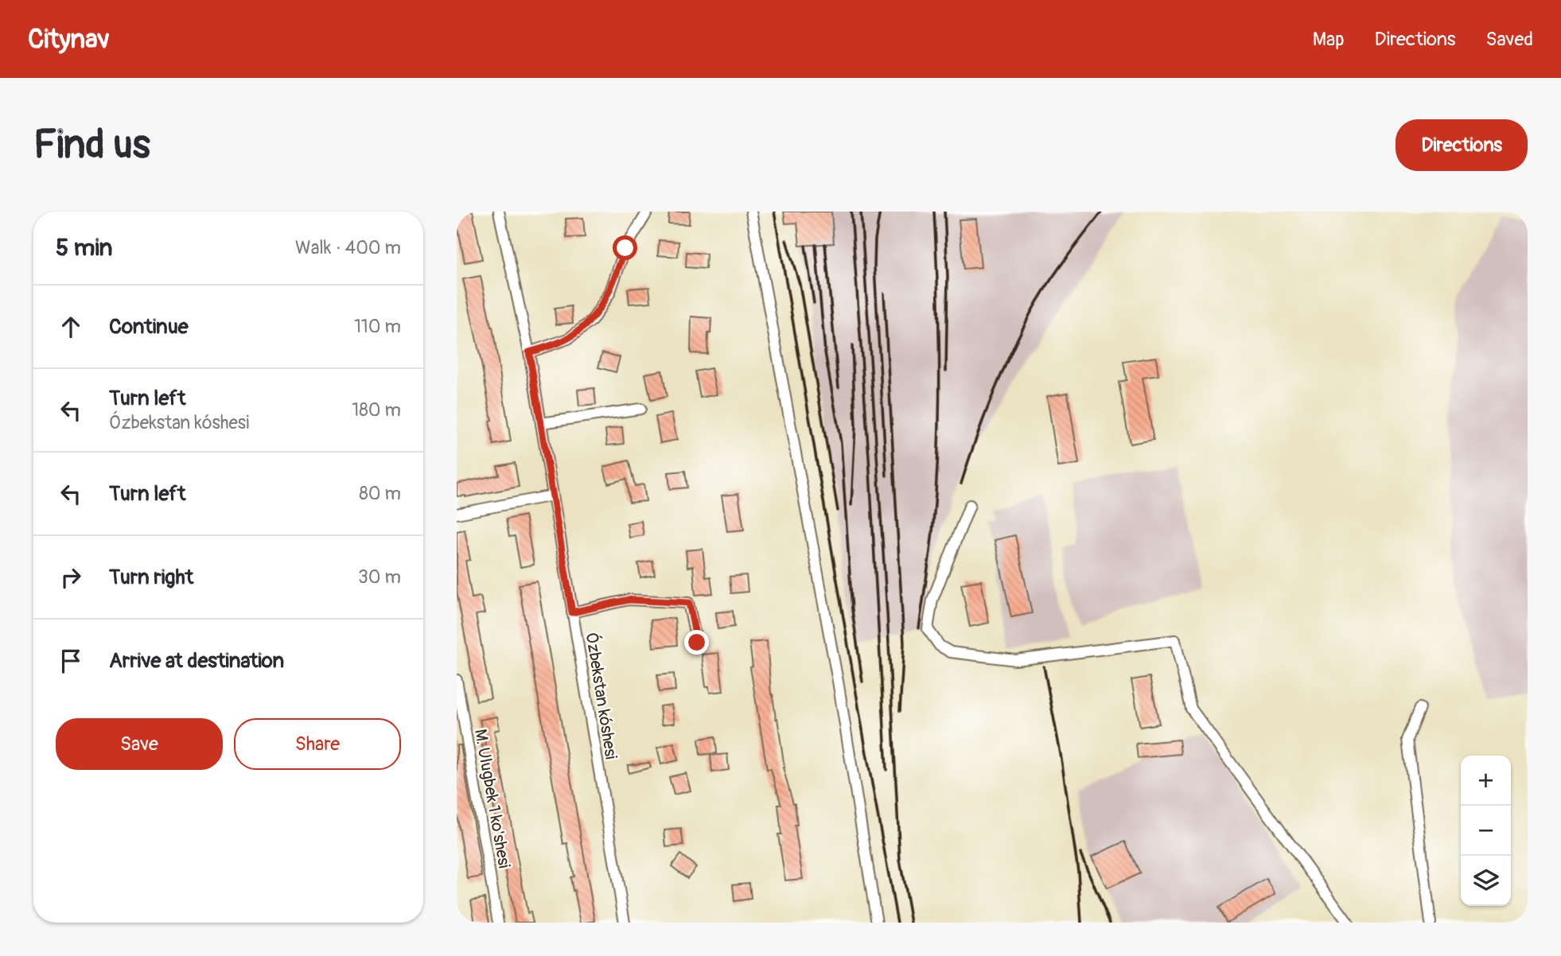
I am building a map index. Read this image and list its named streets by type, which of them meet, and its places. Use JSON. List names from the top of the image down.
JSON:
{
  "streets": {
    "street": ["Ózbekstan kóshesi", "M. Ulugbek 1 ko'shesi"]
  },
  "page": {
    "header": "Citynav",
    "nav": ["Map", "Directions", "Saved"],
    "buttons": [
      "Directions",
      ["Save", "Share"]
    ],
    "title": "Find us",
    "heading": ["5 min", "Walk · 400 m"],
    "list": [
      ["Continue", "110 m"],
      ["Turn left", "Ózbekstan kóshesi", "180 m"],
      ["Turn left", "80 m"],
      ["Turn right", "30 m"],
      "Arrive at destination"
    ],
    "map_buttons": ["+", "−"]
  }
}
